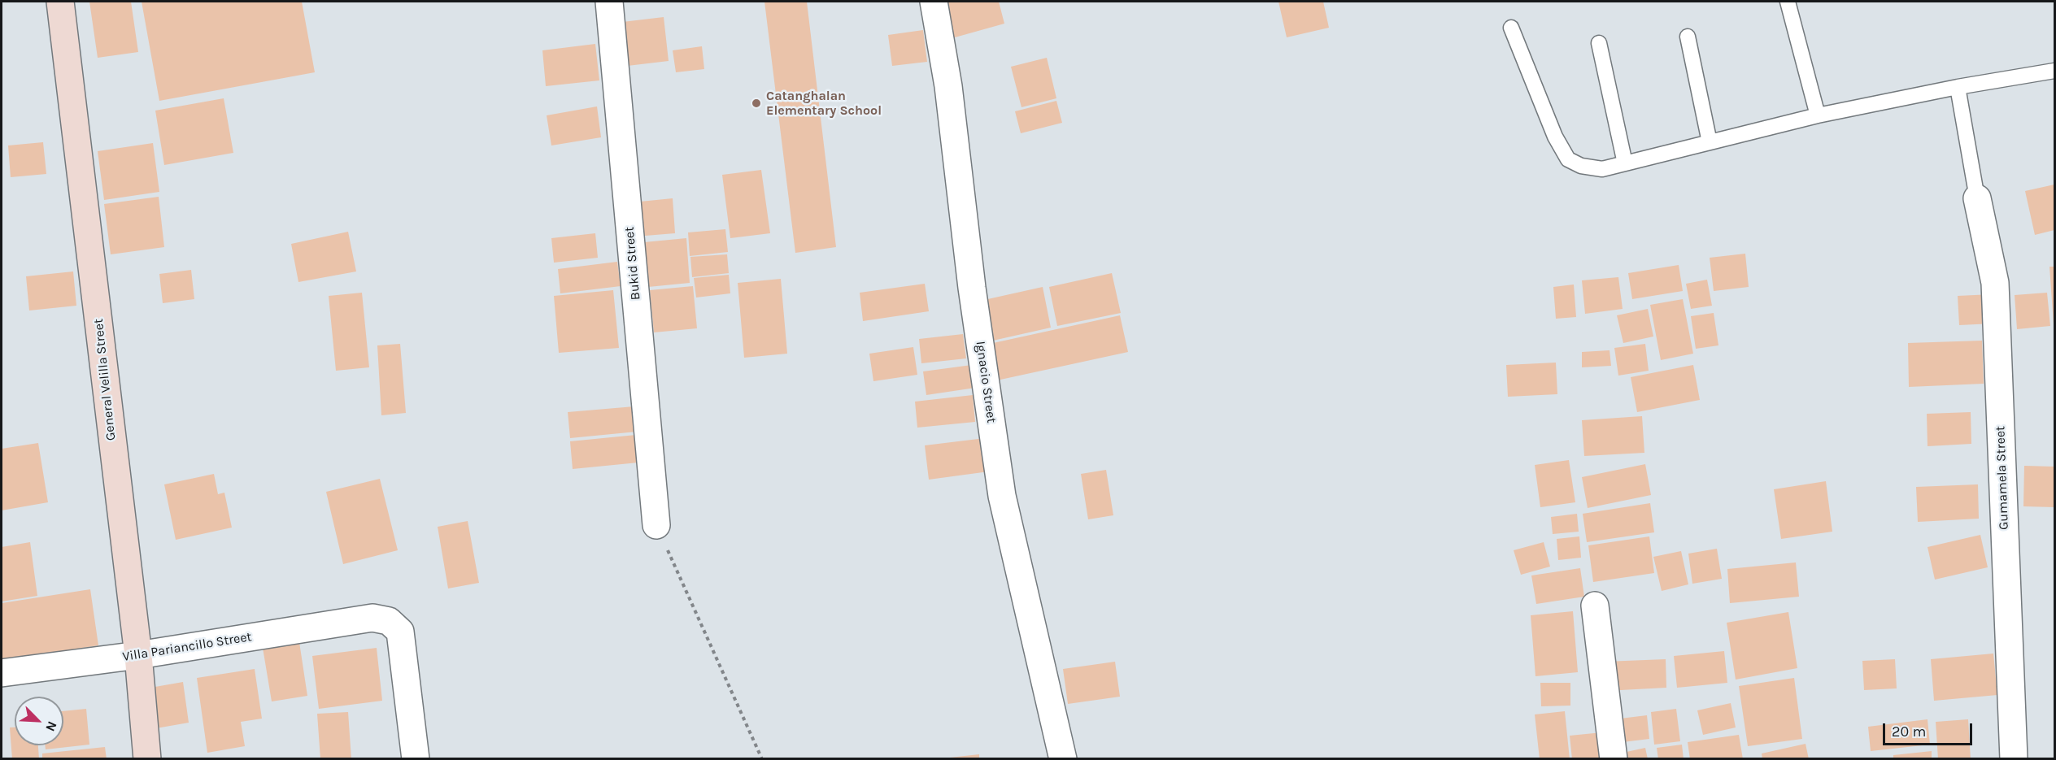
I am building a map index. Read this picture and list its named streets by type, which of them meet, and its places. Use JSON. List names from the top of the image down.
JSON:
{
  "streets": {
    "main road": ["General Velilla Street"],
    "street": [
      "Bukid Street",
      "Ignacio Street",
      "Gumamela Street",
      "Villa Pariancillo Street"
    ]
  },
  "crossings": [
    ["General Velilla Street", "Villa Pariancillo Street"]
  ],
  "places": ["Catanghalan Elementary School"],
  "scale_bar": "20 m",
  "north": "bottom right"
}
